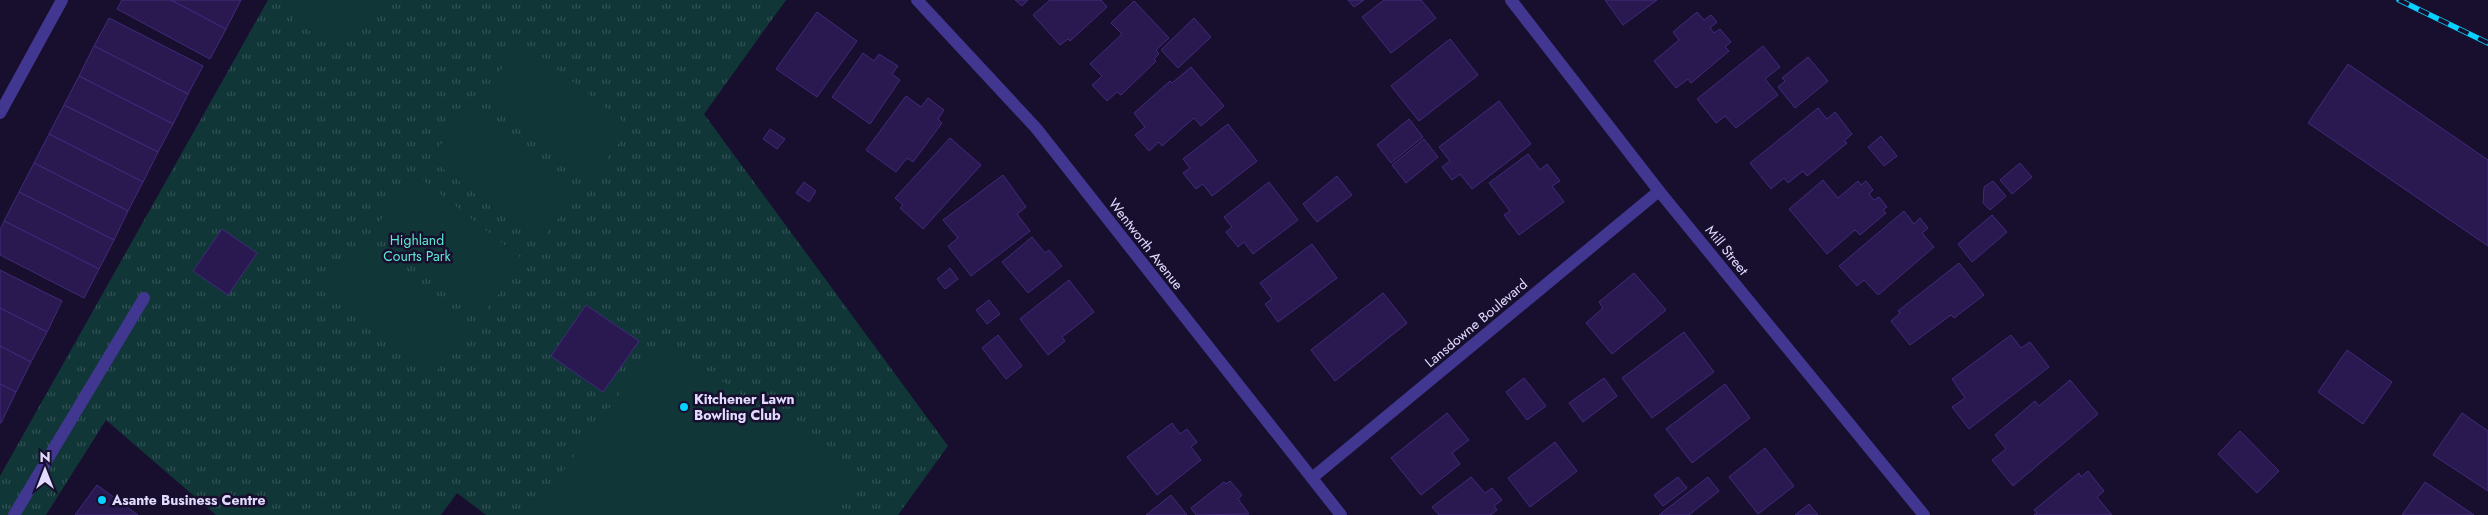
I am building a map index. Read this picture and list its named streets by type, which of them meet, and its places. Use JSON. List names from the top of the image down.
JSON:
{
  "streets": {
    "street": ["Wentworth Avenue", "Mill Street", "Lansdowne Boulevard"]
  },
  "crossings": [
    ["Wentworth Avenue", "Lansdowne Boulevard"],
    ["Mill Street", "Lansdowne Boulevard"]
  ],
  "parks": ["Highland Courts Park"],
  "places": ["Kitchener Lawn Bowling Club", "Asante Business Centre"],
  "north": "top"
}
